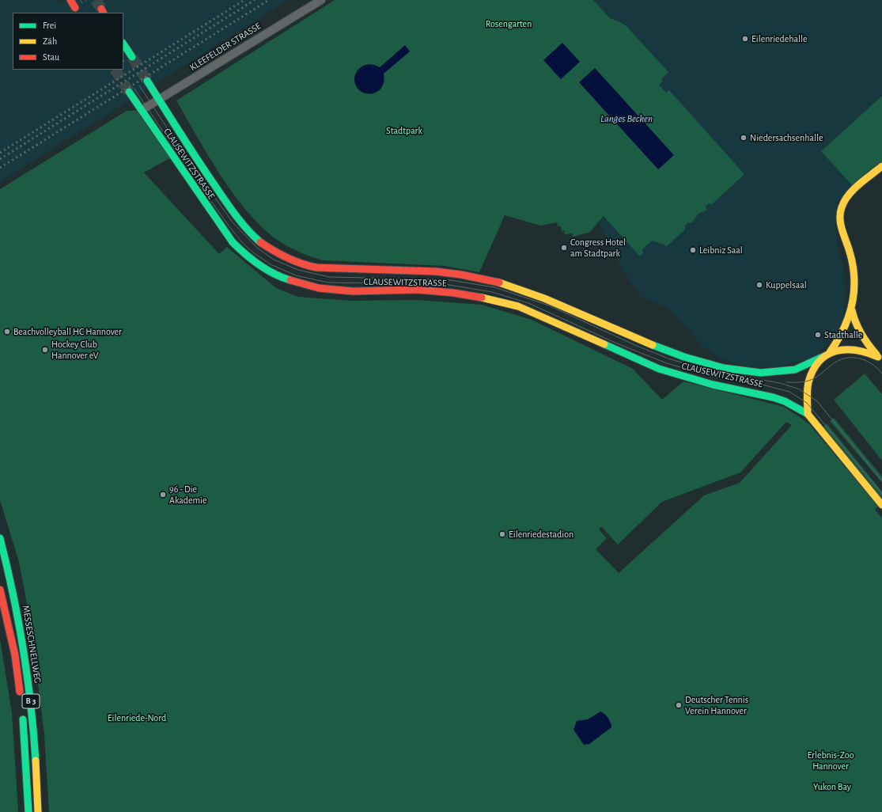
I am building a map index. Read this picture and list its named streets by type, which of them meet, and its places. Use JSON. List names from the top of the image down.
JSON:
{
  "streets": {
    "main road": ["CLAUSEWITZSTRASSE", "MESSESCHNELLWEG", "B 3"],
    "street": ["KLEEFELDER STRASSE"]
  },
  "crossings": [
    ["KLEEFELDER STRASSE", "CLAUSEWITZSTRASSE"]
  ],
  "water": ["Langes Becken"],
  "parks": [
    "Rosengarten",
    "Stadtpark",
    "Eilenriede-Nord",
    "Erlebnis-Zoo Hannover",
    "Yukon Bay"
  ],
  "places": [
    "Eilenriedehalle",
    "Niedersachsenhalle",
    "Congress Hotel am Stadtpark",
    "Leibniz Saal",
    "Kuppelsaal",
    "Beachvolleyball HC Hannover",
    "Stadthalle",
    "Hockey Club Hannover eV",
    "96 - Die Akademie",
    "Eilenriedestadion",
    "Deutscher Tennis Verein Hannover"
  ],
  "legend": ["Frei", "Zäh", "Stau"]
}
